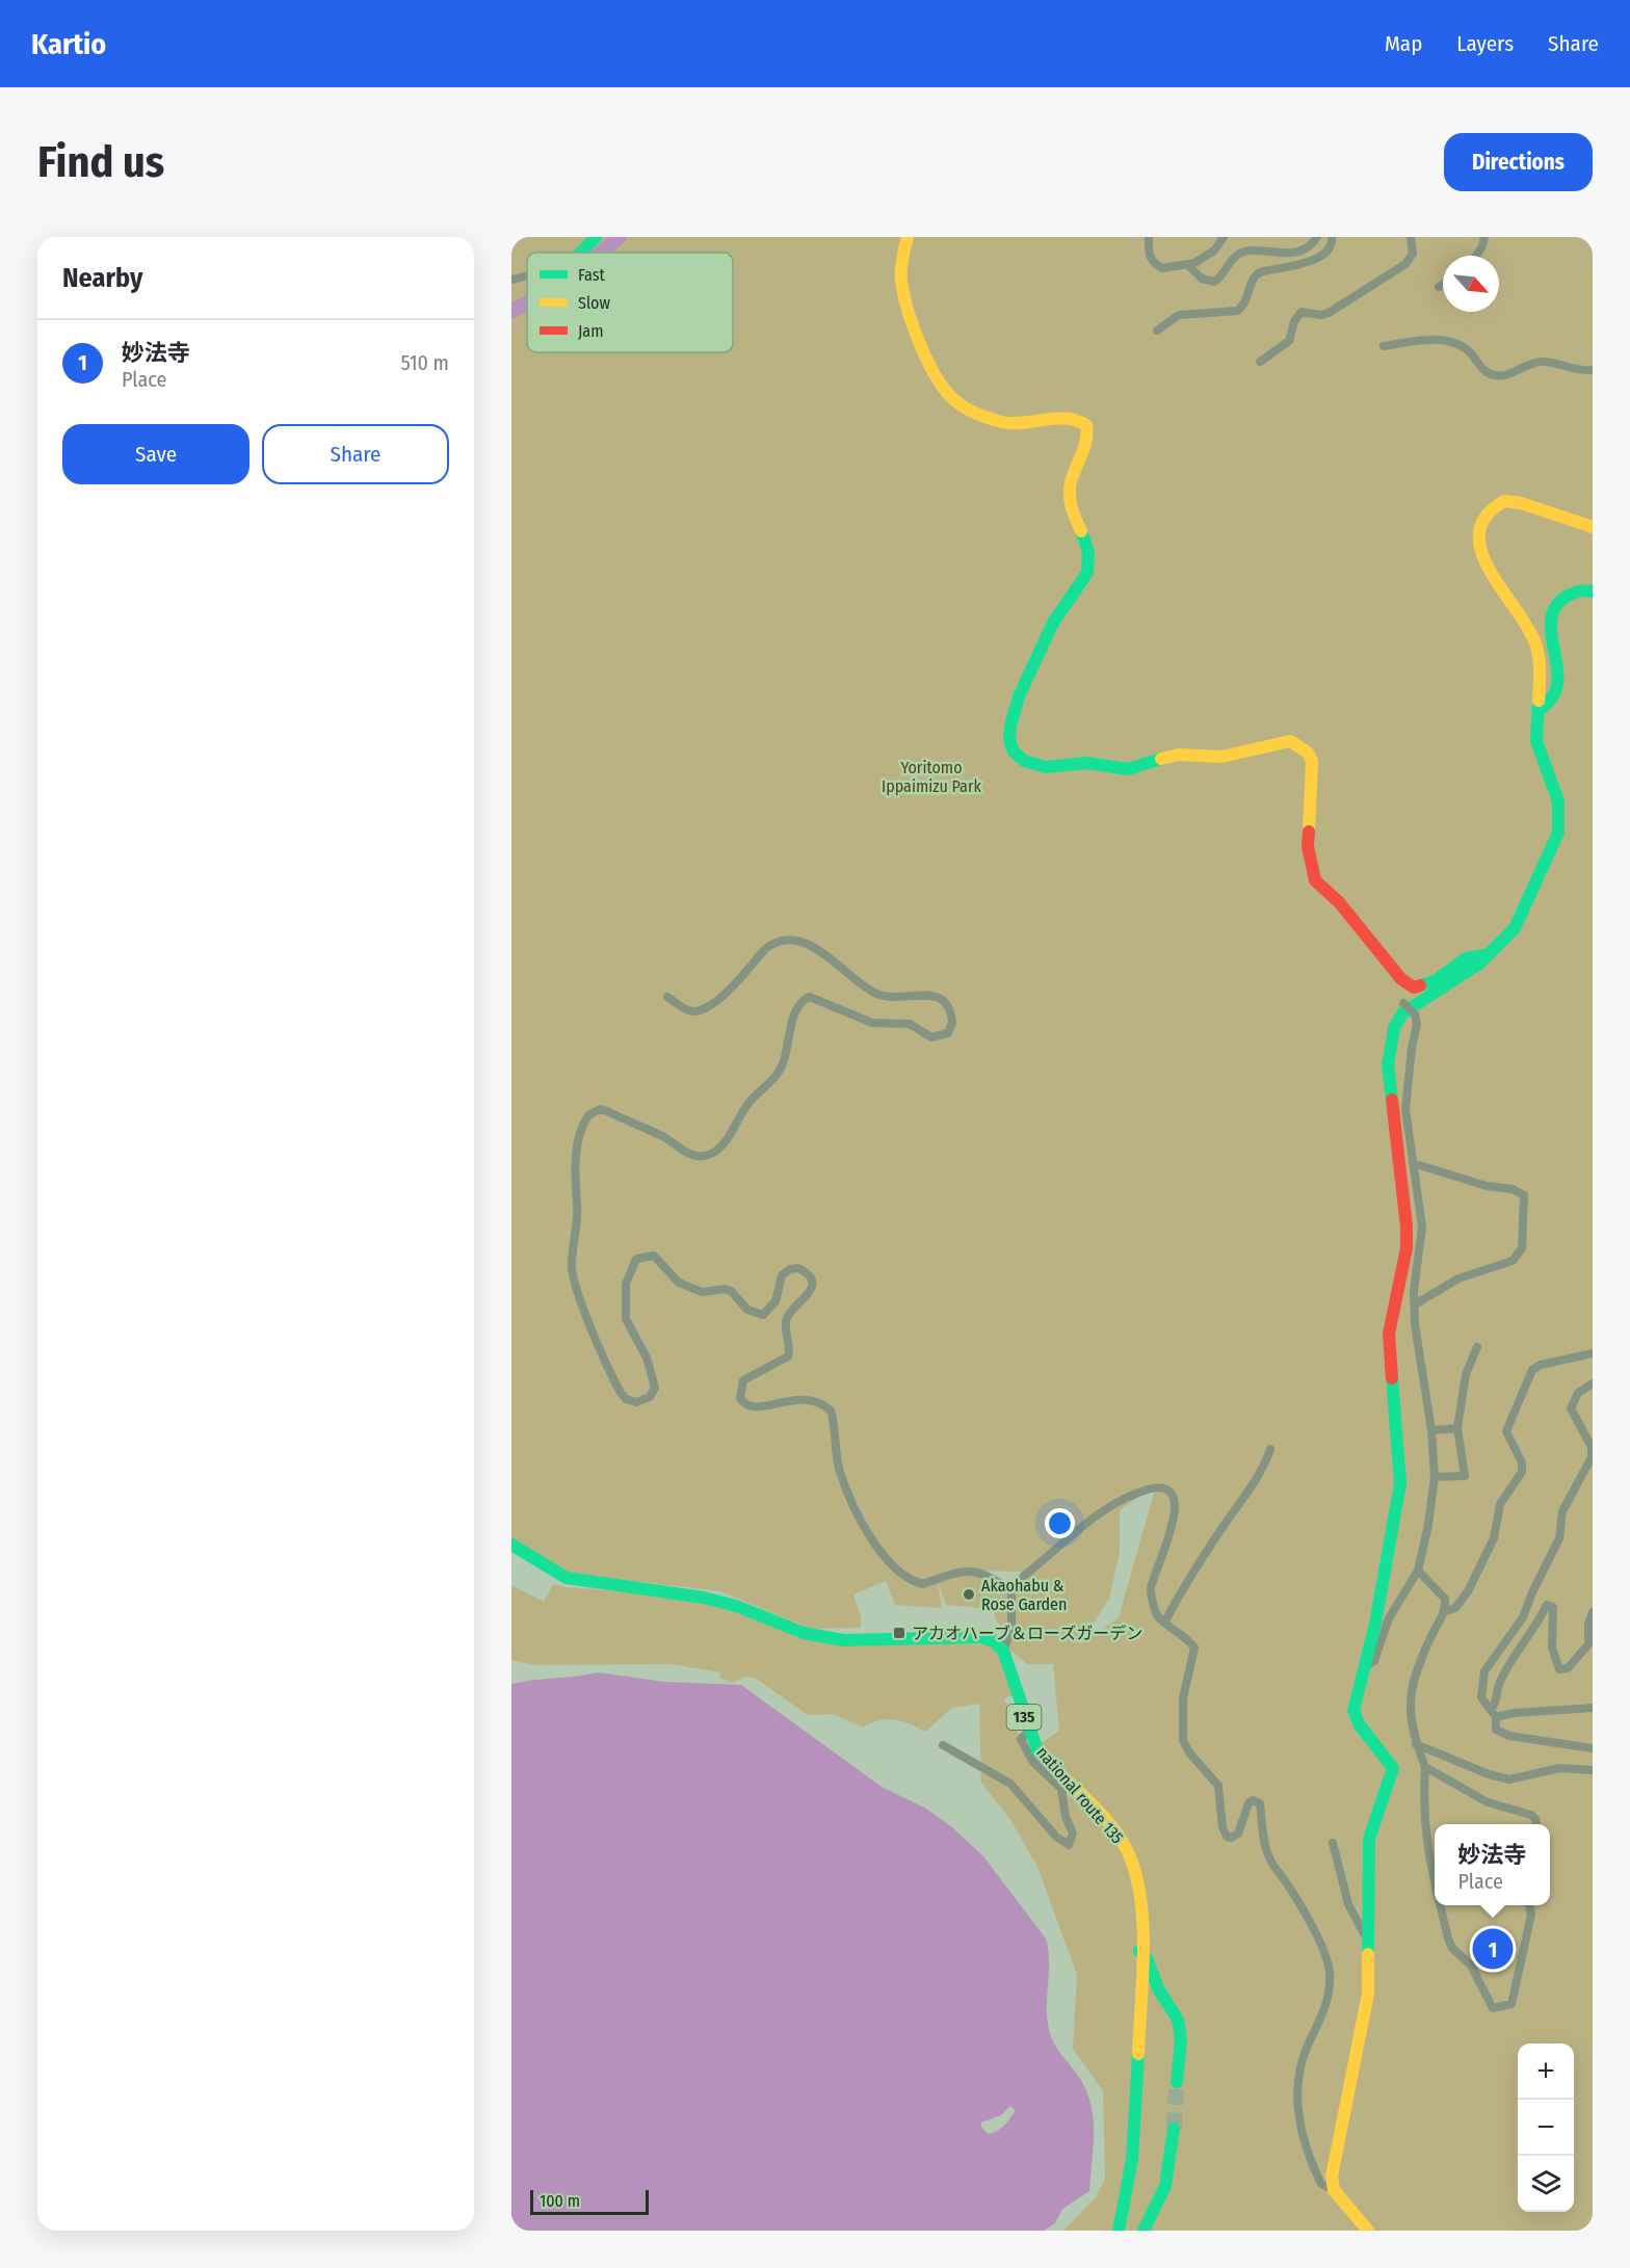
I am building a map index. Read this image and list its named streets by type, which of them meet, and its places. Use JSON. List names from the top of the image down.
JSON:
{
  "streets": {
    "main road": ["135", "national route 135"]
  },
  "parks": ["Yoritomo Ippaimizu Park"],
  "places": {
    "other": ["Akaohabu & Rose Garden"],
    "transit": ["アカオハーブ＆ローズガーデン"]
  },
  "legend": ["Fast", "Slow", "Jam"],
  "scale_bar": "100 m",
  "north": "bottom right",
  "page": {
    "header": "Kartio",
    "nav": ["Map", "Layers", "Share"],
    "buttons": [
      "Directions",
      ["Save", "Share"]
    ],
    "title": "Find us",
    "heading": "Nearby",
    "list": [
      {
        "mark": "1",
        "name": "妙法寺",
        "note": "Place",
        "value": "510 m"
      }
    ],
    "popup": ["妙法寺", "Place"],
    "pins": "1",
    "map_buttons": ["+", "−"],
    "scale": "100 m"
  }
}
